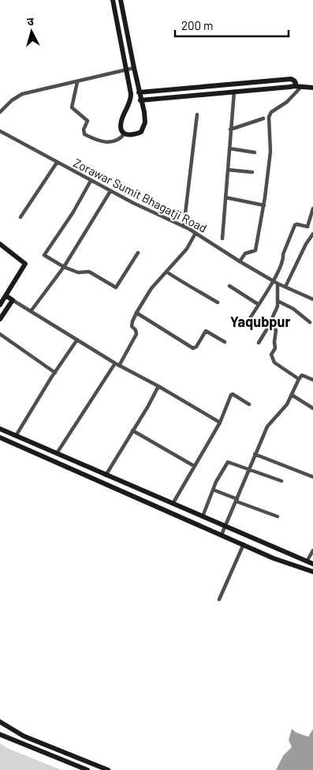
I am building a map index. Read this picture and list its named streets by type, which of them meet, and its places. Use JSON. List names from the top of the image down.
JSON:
{
  "streets": {
    "street": ["Zorawar Sumit Bhagatji Road"]
  },
  "districts": ["Yaqubpur"],
  "scale_bar": "200 m",
  "north": "top"
}
